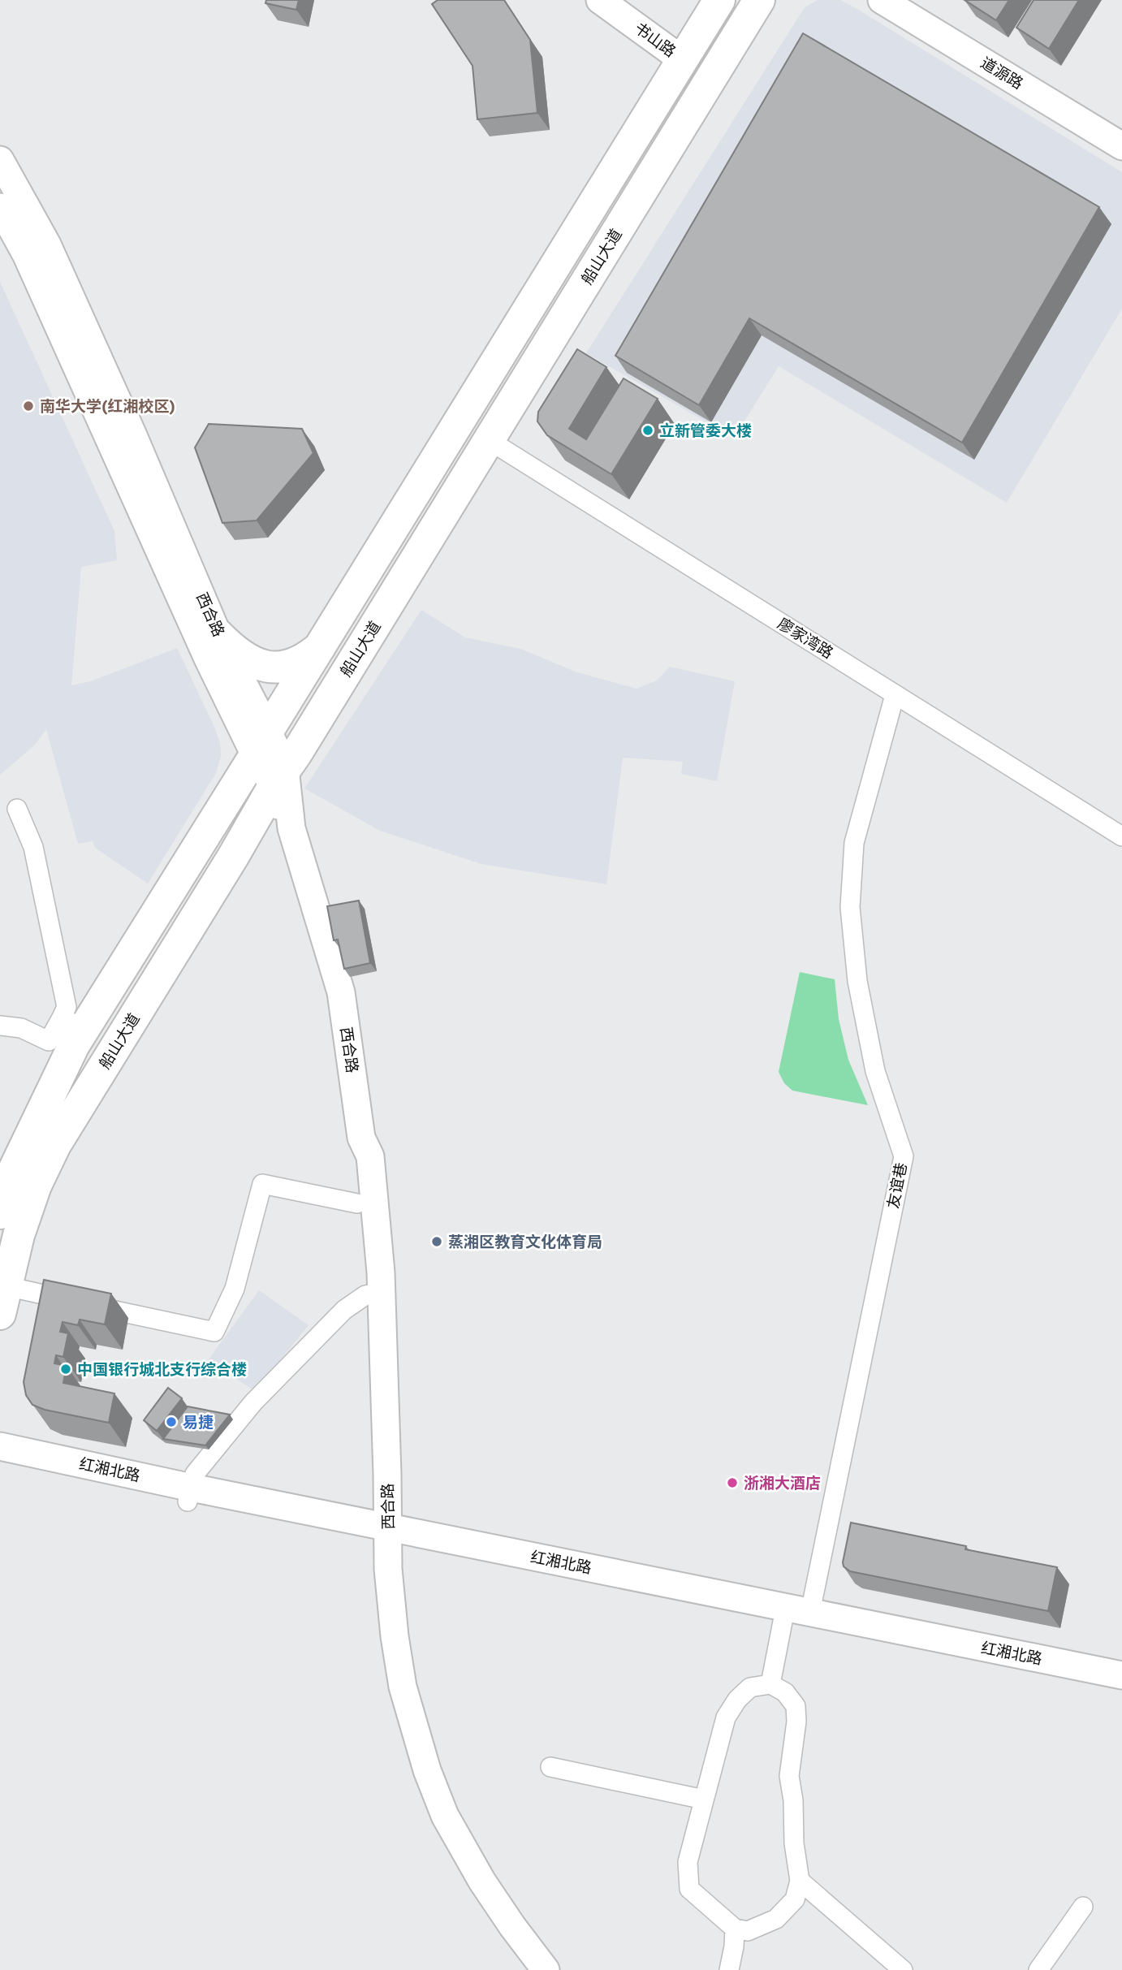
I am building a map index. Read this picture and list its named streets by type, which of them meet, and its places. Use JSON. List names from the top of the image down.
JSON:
{
  "streets": {
    "highway": ["船山大道"],
    "main road": [
      "书山路",
      "道源路",
      "西合路",
      "红湘北路"
    ],
    "street": ["廖家湾路", "友谊巷"]
  },
  "crossings": [
    ["船山大道", "西合路"],
    ["船山大道", "廖家湾路"],
    ["西合路", "红湘北路"],
    ["廖家湾路", "友谊巷"],
    ["友谊巷", "红湘北路"]
  ],
  "places": [
    "南华大学(红湘校区)",
    "立新管委大楼",
    "蒸湘区教育文化体育局",
    "中国银行城北支行综合楼",
    "易捷",
    "浙湘大酒店"
  ]
}
